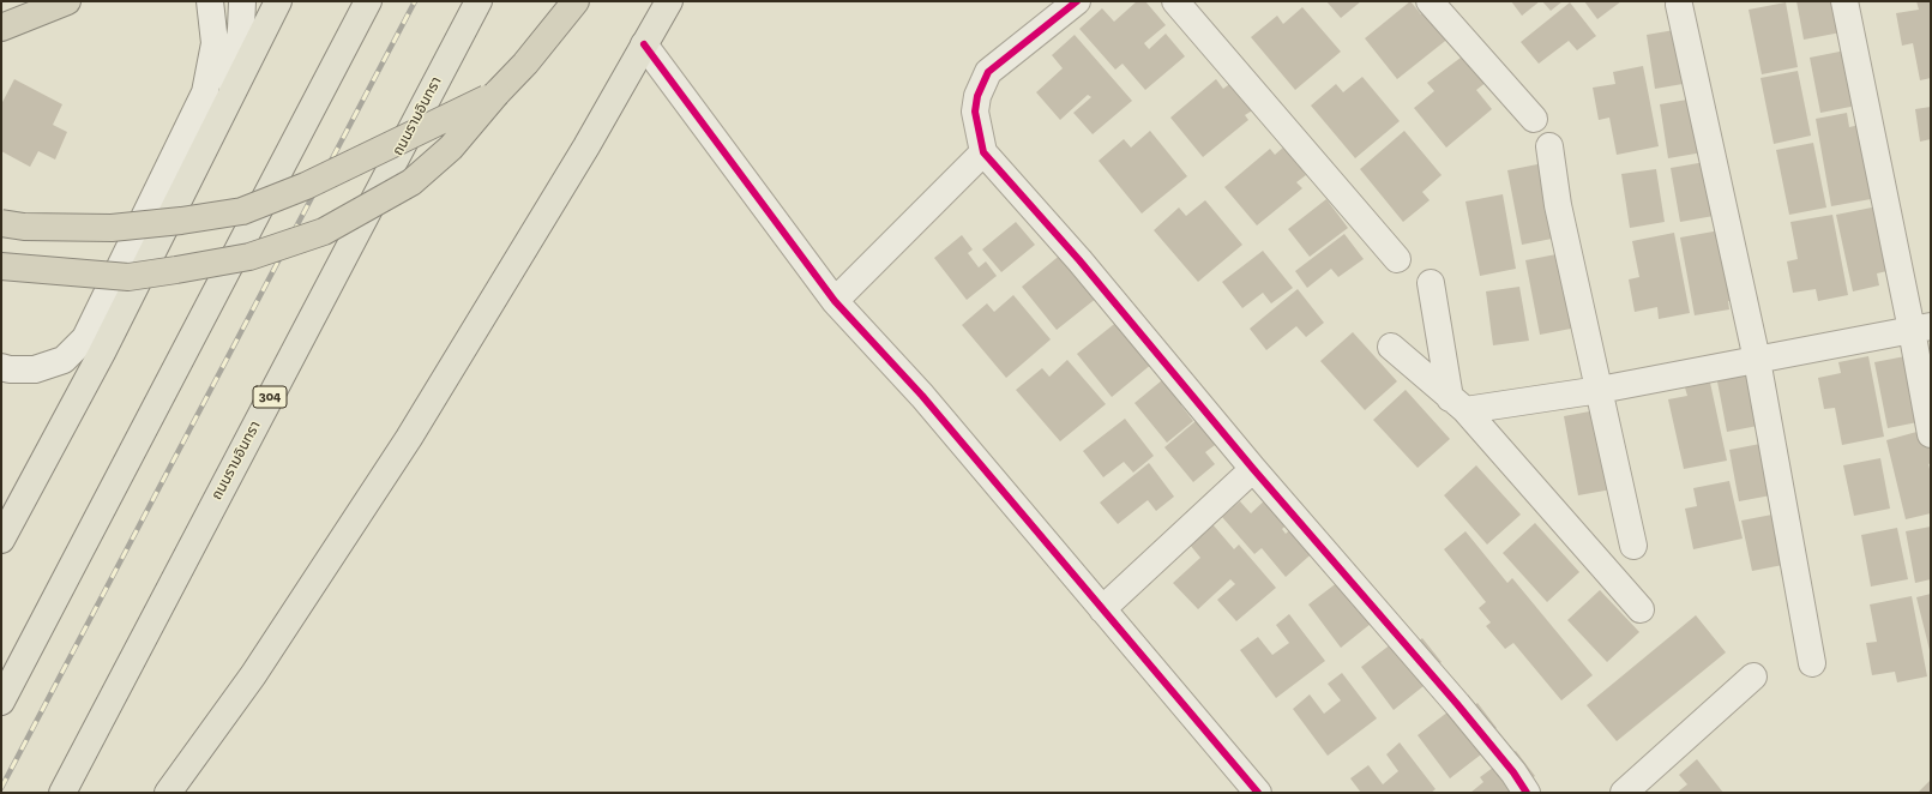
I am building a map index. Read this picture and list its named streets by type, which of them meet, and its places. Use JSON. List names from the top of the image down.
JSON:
{
  "streets": {
    "main road": ["ถนนรามอินทรา", "304"]
  }
}
